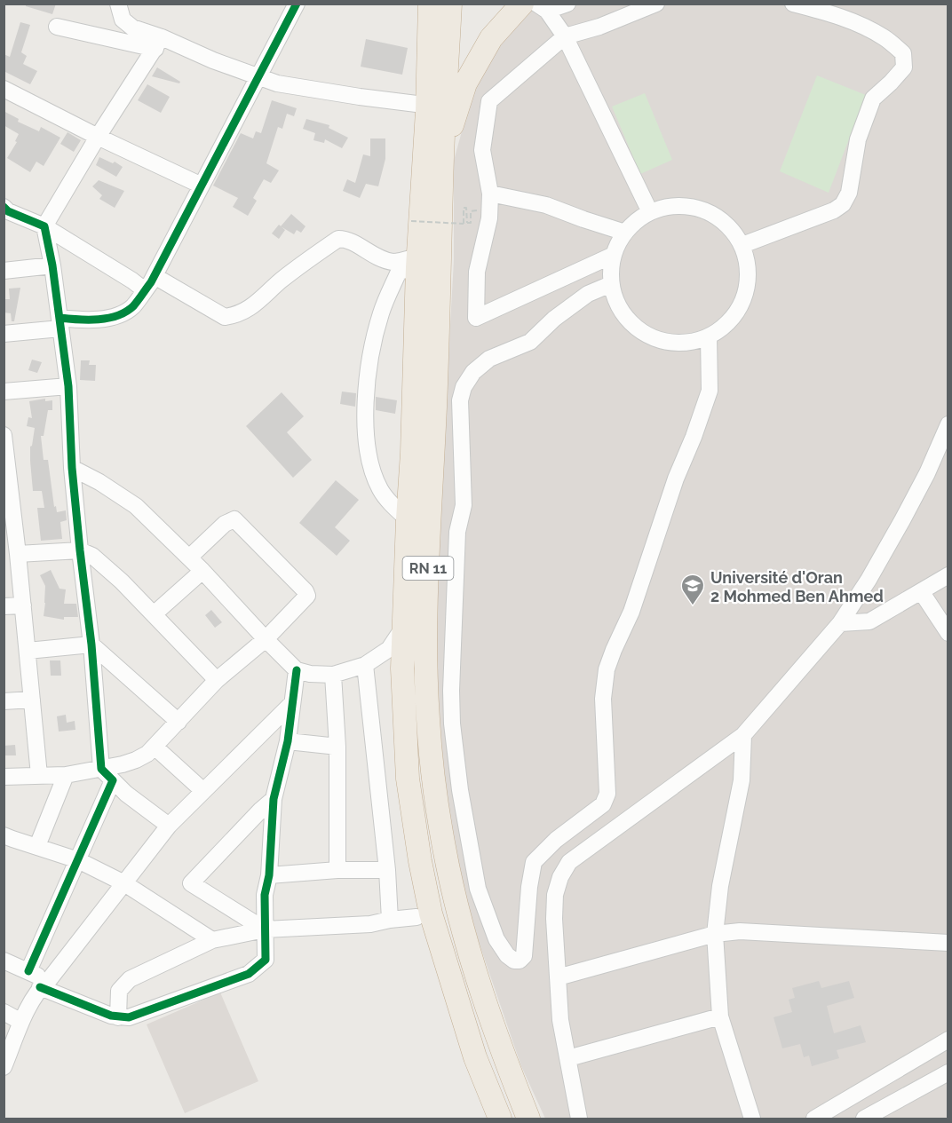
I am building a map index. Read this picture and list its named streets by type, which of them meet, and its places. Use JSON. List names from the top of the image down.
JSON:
{
  "streets": {
    "highway": ["RN 11"]
  },
  "places": {
    "school or university": ["Université d'Oran 2 Mohmed Ben Ahmed"]
  }
}
